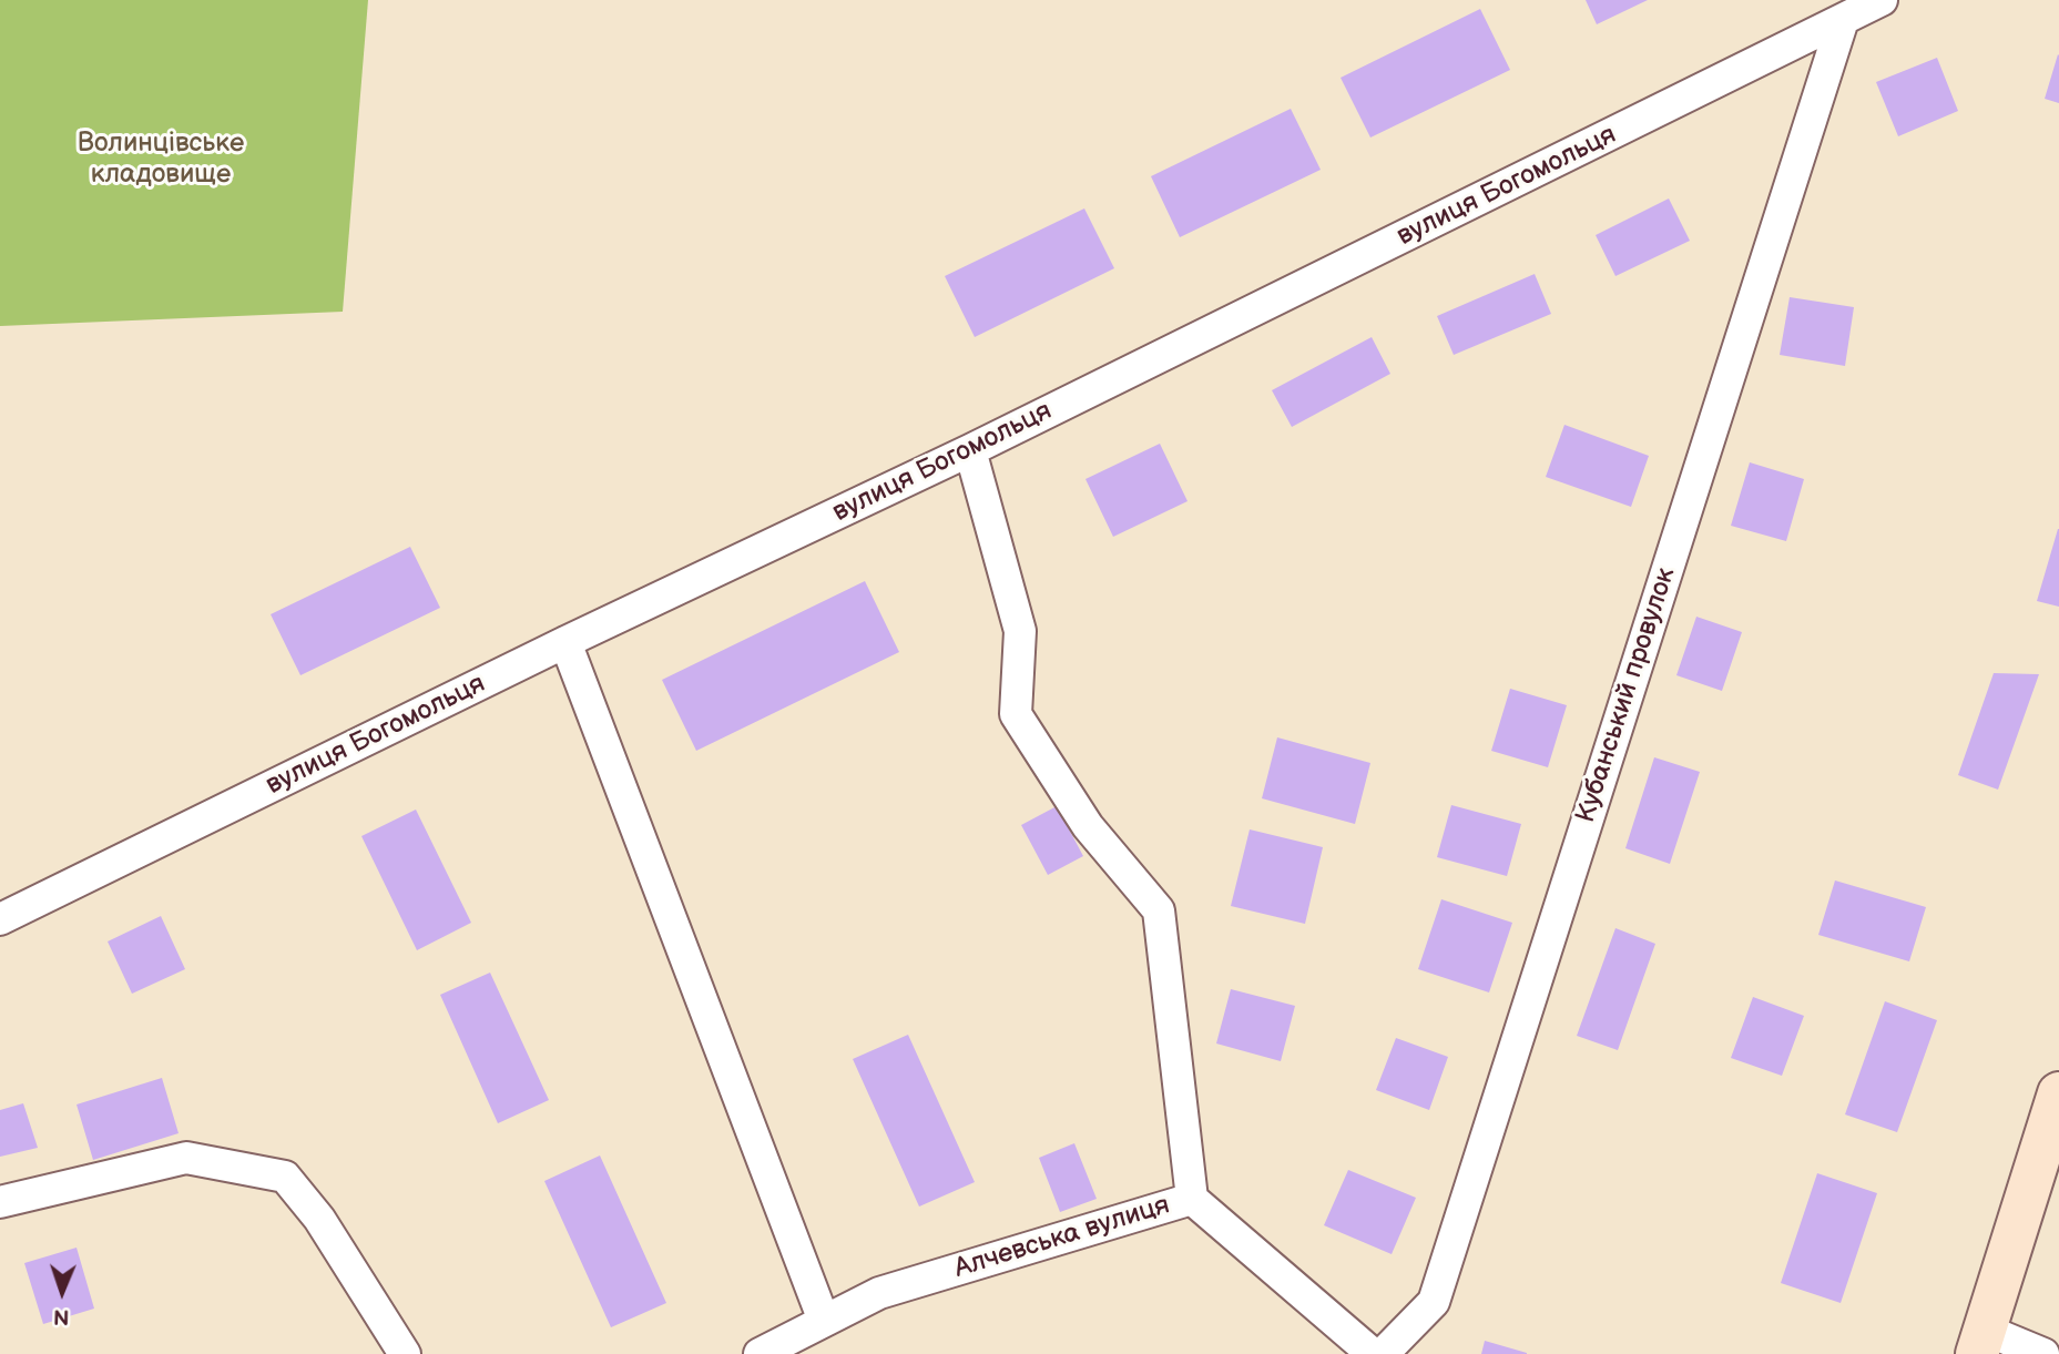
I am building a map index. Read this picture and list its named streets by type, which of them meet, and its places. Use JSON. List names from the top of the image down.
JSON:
{
  "streets": {
    "street": ["вулиця Богомольця", "Кубанський провулок", "Алчевська вулиця"]
  },
  "crossings": [
    ["вулиця Богомольця", "Кубанський провулок"]
  ],
  "parks": ["Волинцівське кладовище"],
  "north": "bottom"
}
